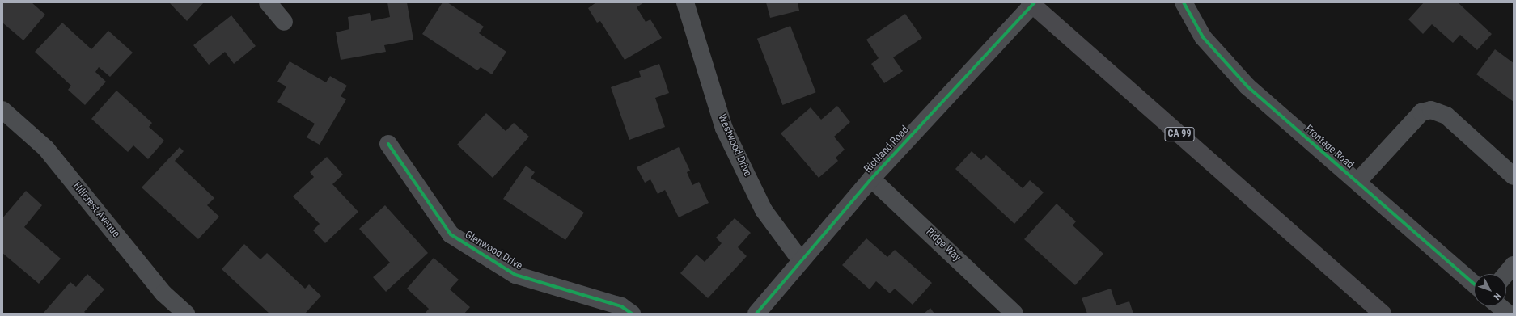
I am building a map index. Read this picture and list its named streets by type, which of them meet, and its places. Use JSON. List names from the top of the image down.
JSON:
{
  "streets": {
    "highway": ["CA 99"],
    "street": [
      "Westwood Drive",
      "Frontage Road",
      "Richland Road",
      "Hillcrest Avenue",
      "Ridge Way",
      "Glenwood Drive"
    ]
  },
  "crossings": [
    ["CA 99", "Richland Road"],
    ["Westwood Drive", "Richland Road"],
    ["Richland Road", "Ridge Way"]
  ],
  "north": "bottom right"
}
